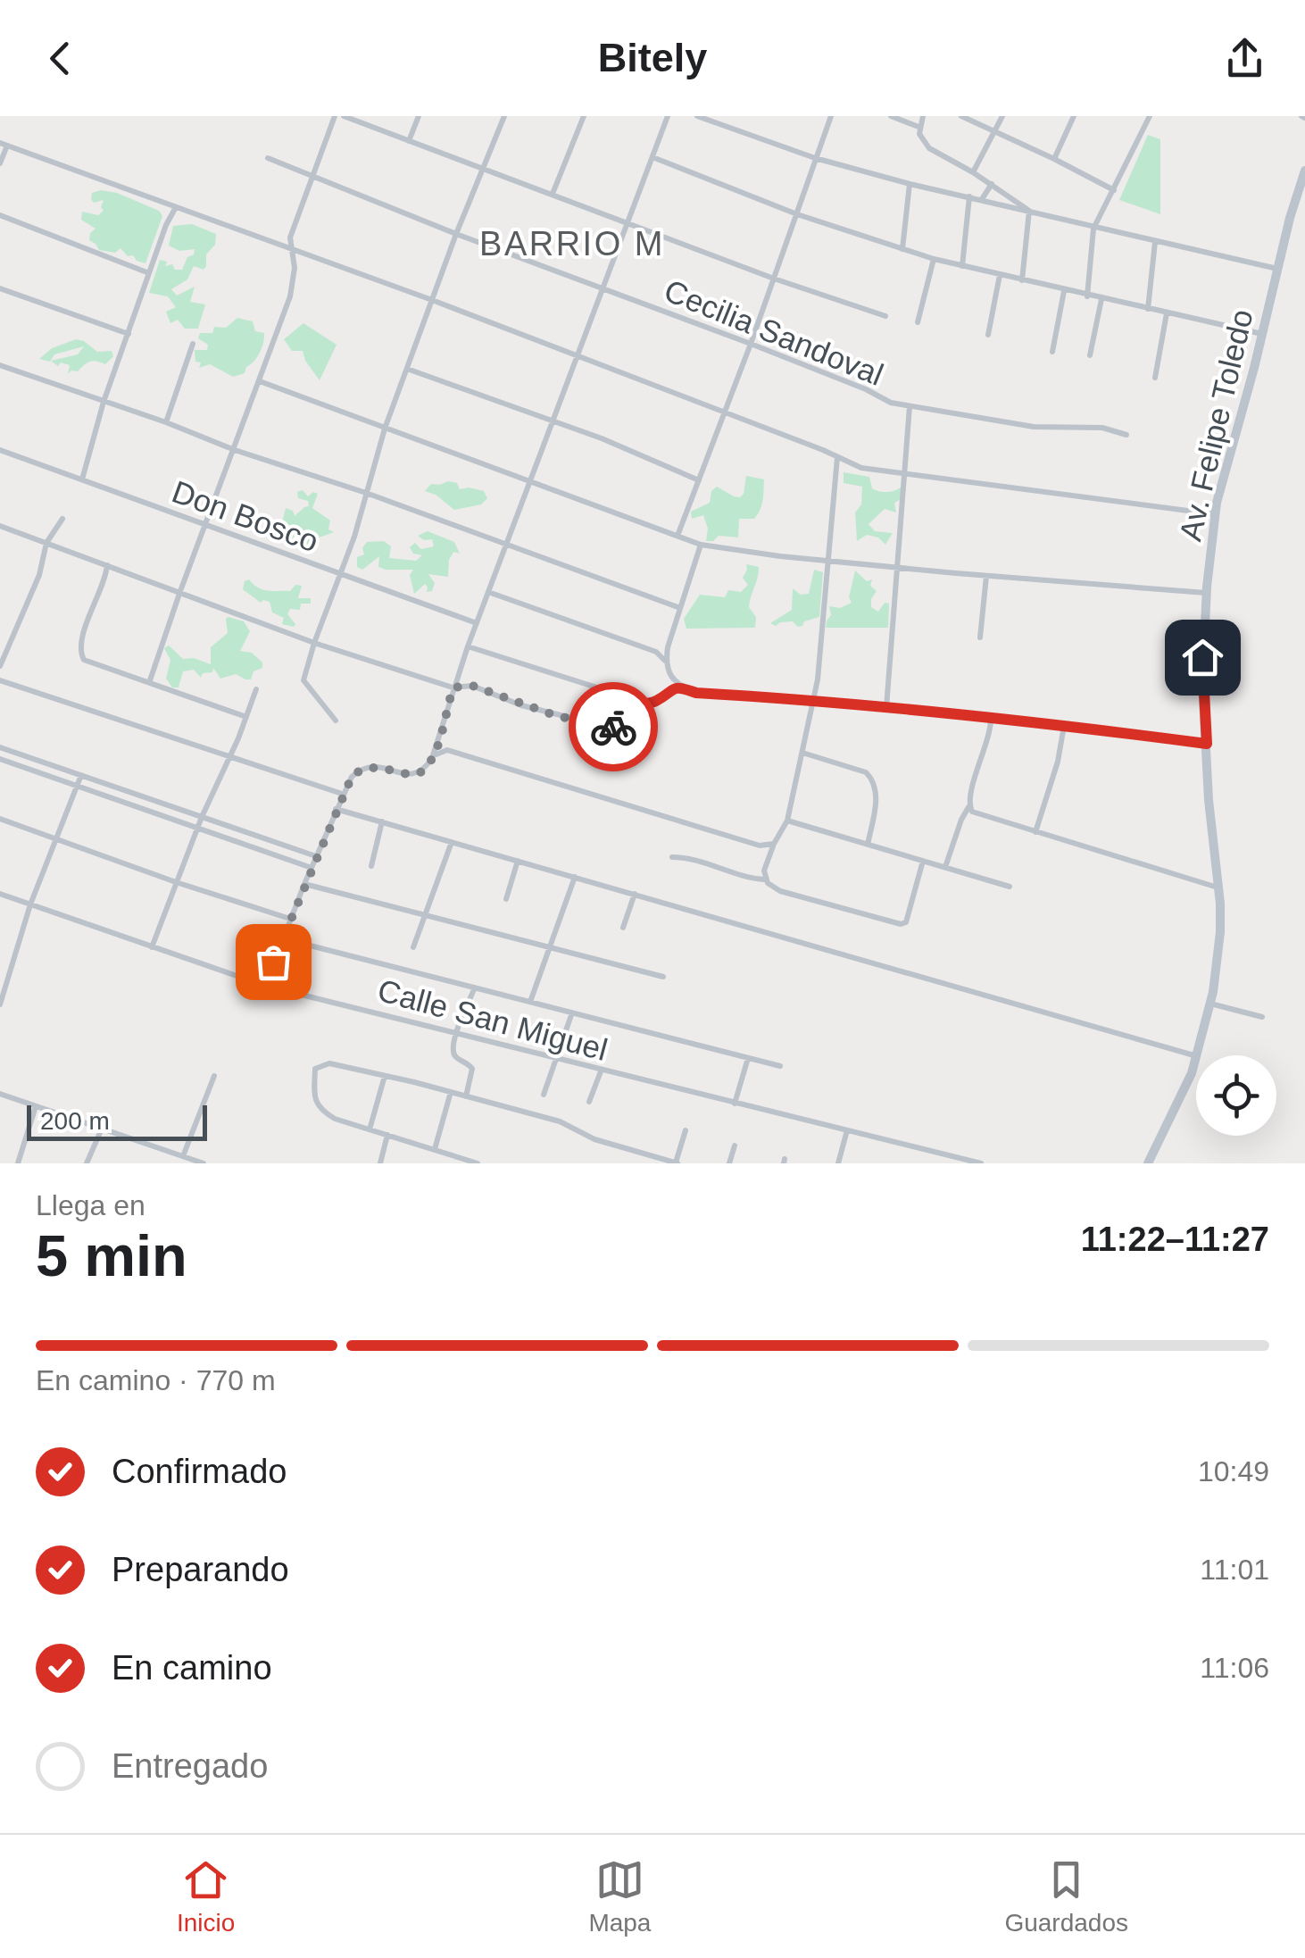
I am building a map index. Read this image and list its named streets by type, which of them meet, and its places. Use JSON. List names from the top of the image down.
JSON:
{
  "streets": {
    "main road": ["Av. Felipe Toledo"],
    "street": ["Cecilia Sandoval", "Don Bosco", "Calle San Miguel"]
  },
  "districts": ["BARRIO M"],
  "scale_bar": "200 m",
  "page": {
    "header": "Bitely",
    "scale": "200 m",
    "heading": ["5 min", "Llega en", "11:22–11:27"],
    "bar": "En camino · 770 m",
    "list": [
      ["Confirmado", "10:49"],
      ["Preparando", "11:01"],
      ["En camino", "11:06"],
      "Entregado"
    ],
    "tabs": ["Inicio", "Mapa", "Guardados"]
  }
}
